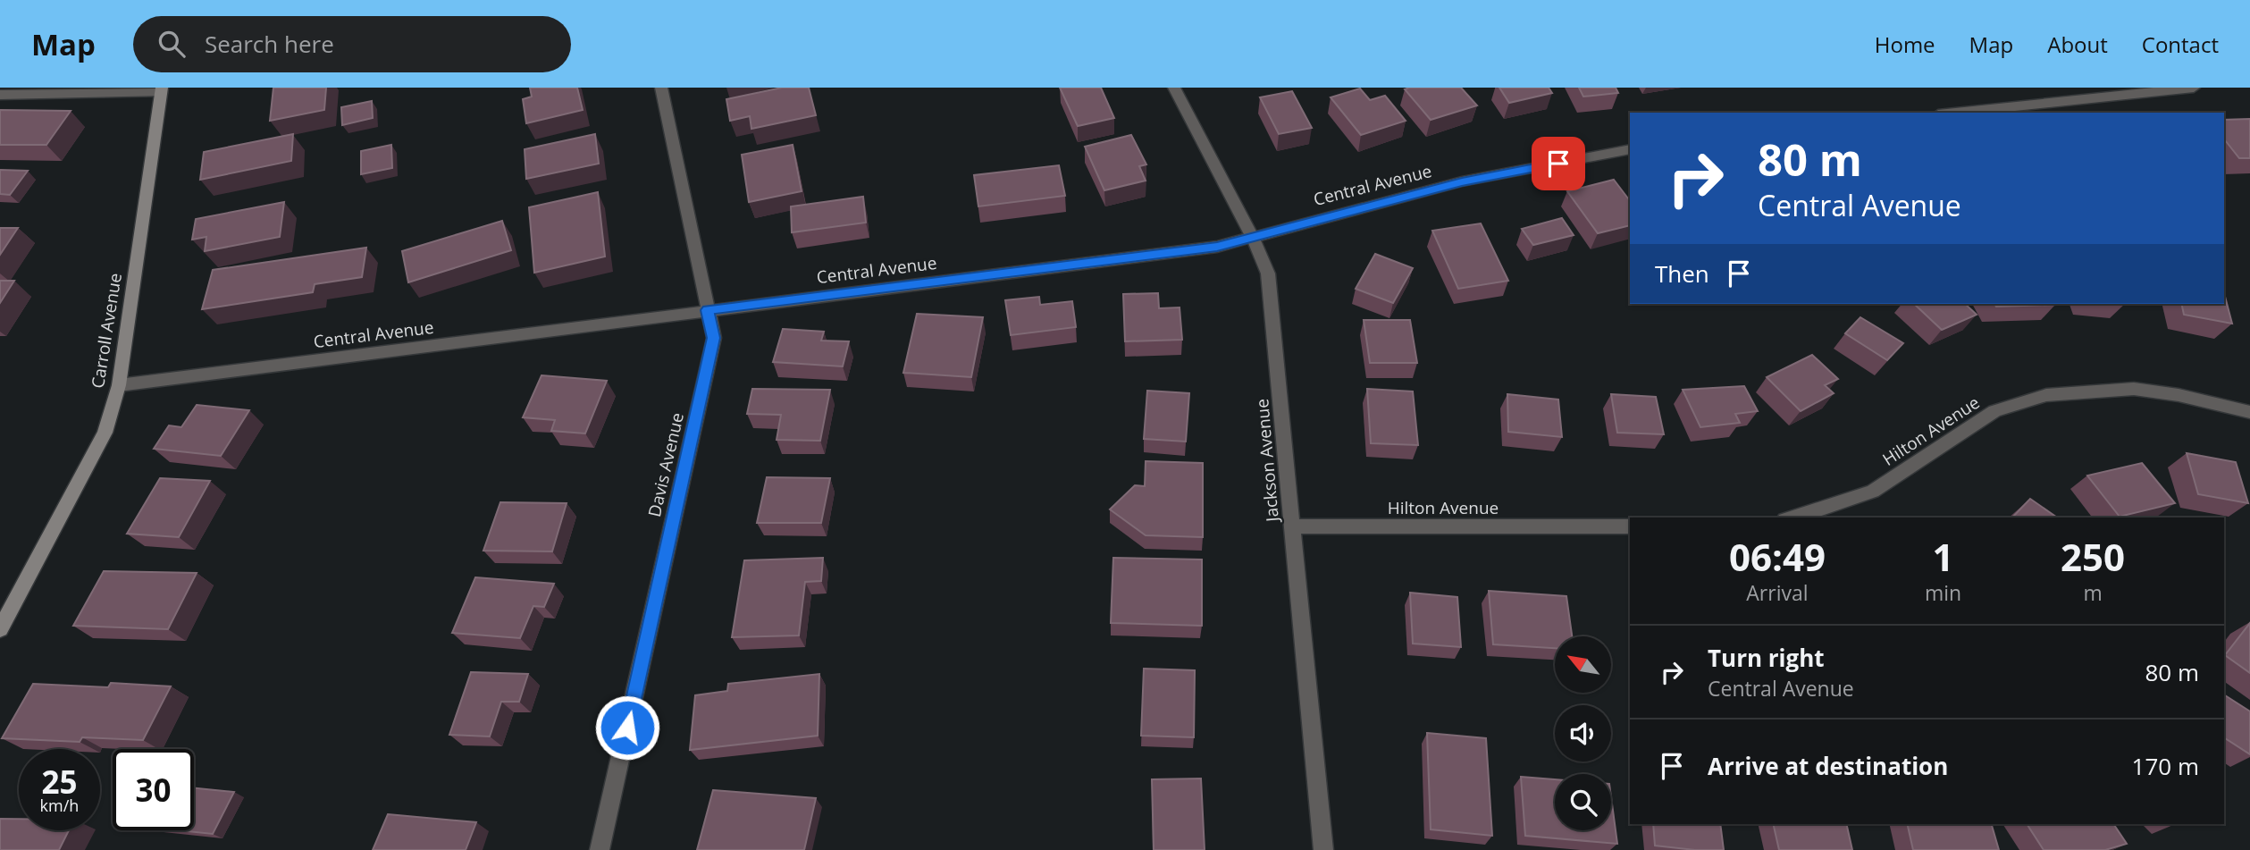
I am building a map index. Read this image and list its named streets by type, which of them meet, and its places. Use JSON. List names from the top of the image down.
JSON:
{
  "streets": {
    "main road": ["Carroll Avenue"],
    "street": [
      "Central Avenue",
      "Hilton Avenue",
      "Jackson Avenue",
      "Davis Avenue"
    ]
  },
  "crossings": [
    ["Central Avenue", "Carroll Avenue"],
    ["Central Avenue", "Jackson Avenue"],
    ["Central Avenue", "Davis Avenue"],
    ["Hilton Avenue", "Jackson Avenue"]
  ],
  "north": "top left",
  "page": {
    "header": "Map",
    "search": "Search here",
    "nav": [
      "Home",
      "Map",
      "About",
      "Contact"
    ],
    "turn": ["80 m", "Central Avenue"],
    "then": "Then",
    "eta": [
      "06:49",
      "Arrival",
      "1",
      "min",
      "250",
      "m"
    ],
    "list": [
      {
        "name": "Turn right",
        "note": "Central Avenue",
        "value": "80 m"
      },
      {
        "name": "Arrive at destination",
        "value": "170 m"
      }
    ],
    "speed": "25 km/h",
    "limit": "30"
  }
}
